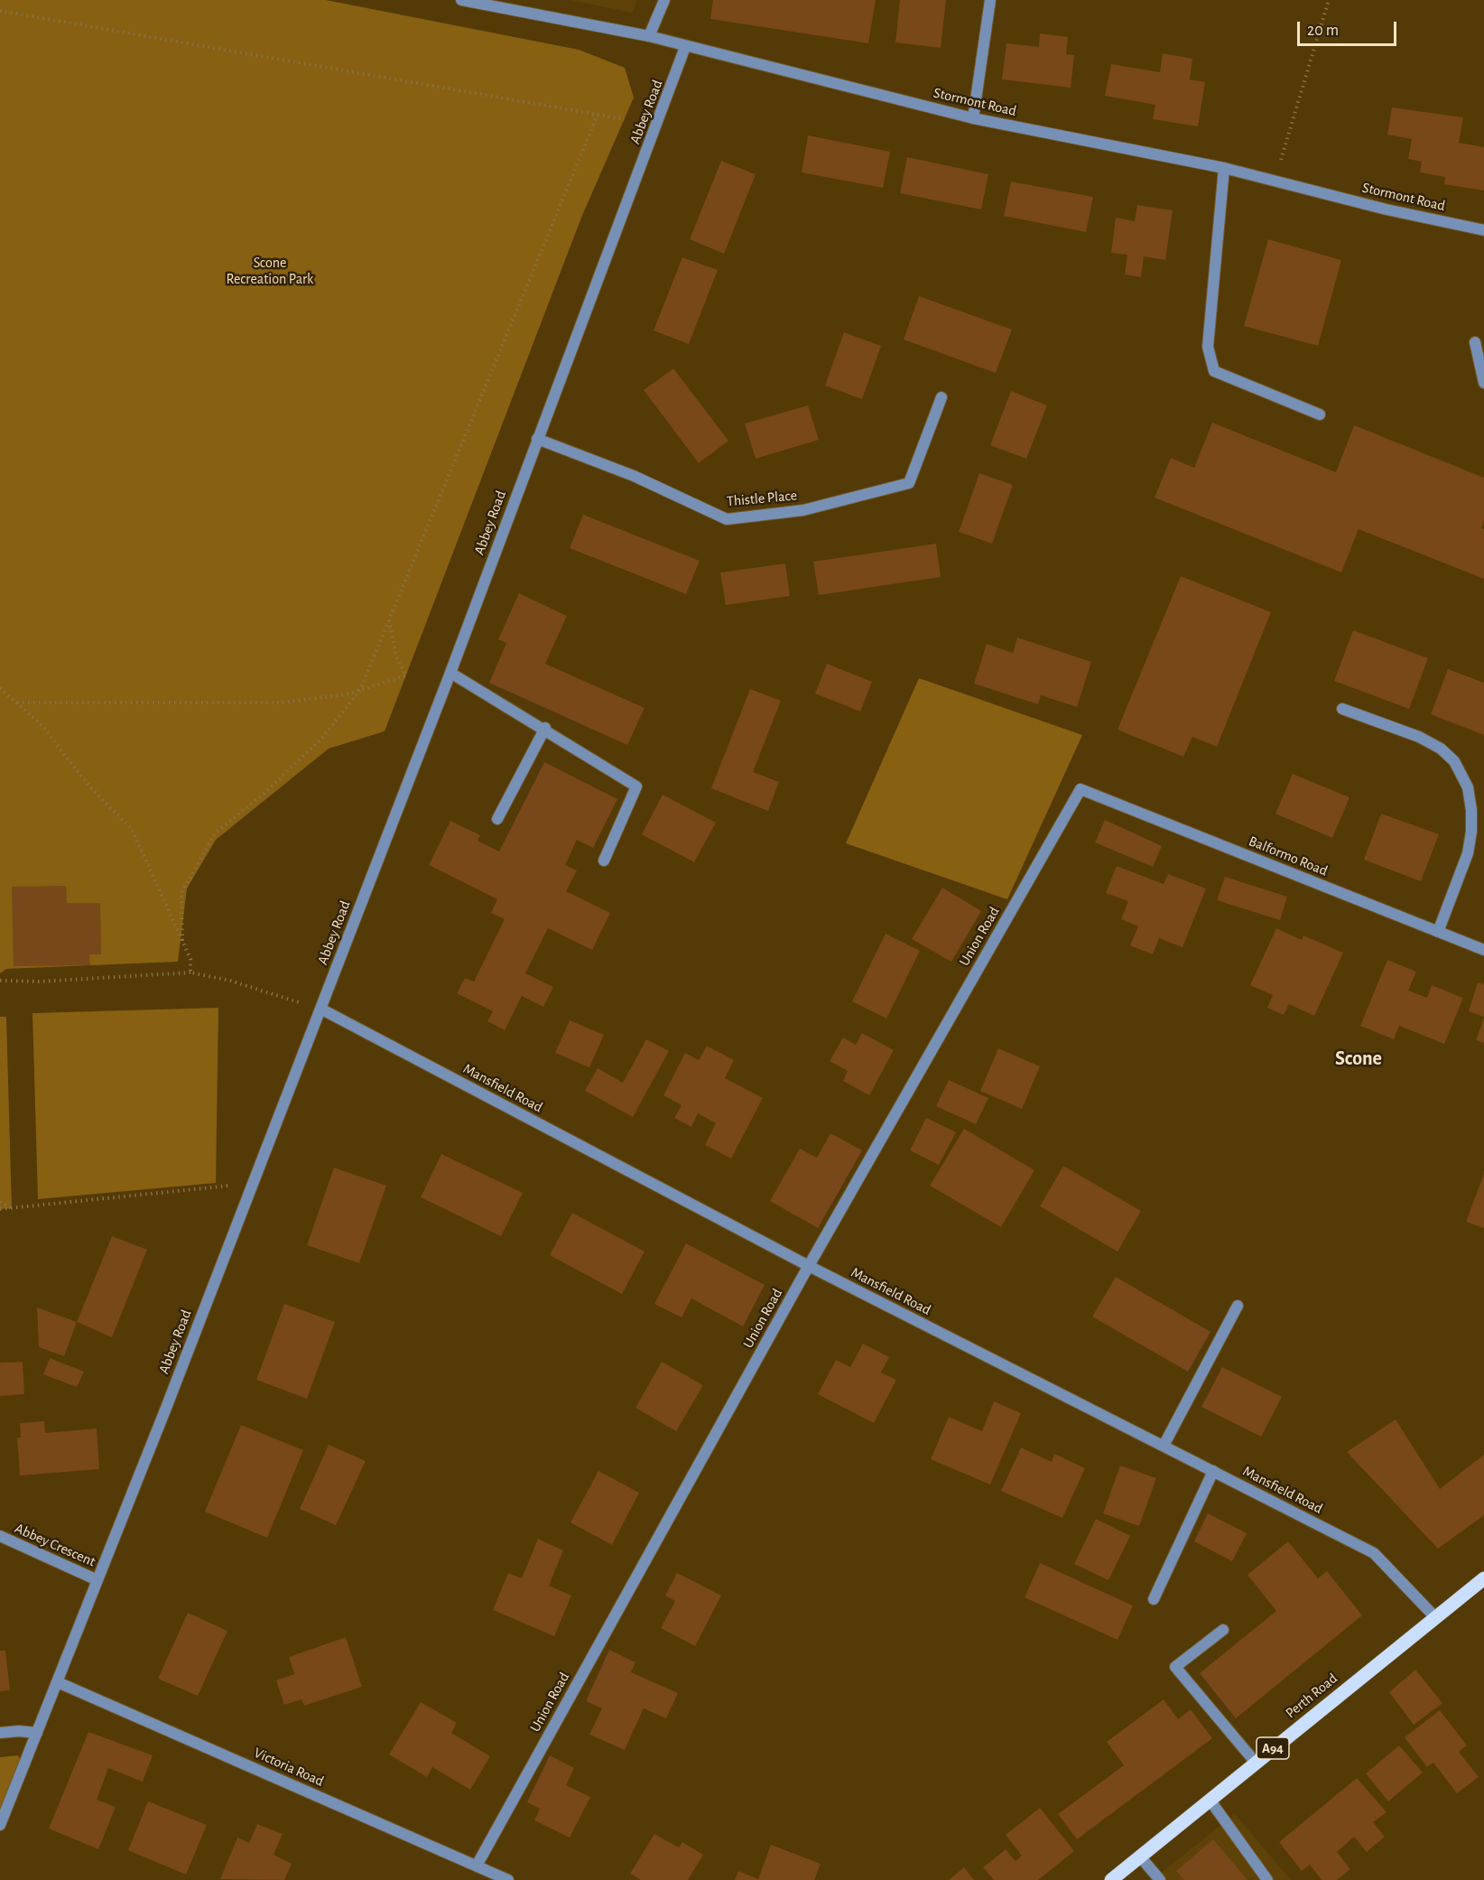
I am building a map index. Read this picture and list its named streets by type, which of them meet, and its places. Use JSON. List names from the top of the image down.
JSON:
{
  "streets": {
    "main road": ["Perth Road", "A94"],
    "street": [
      "Stormont Road",
      "Abbey Road",
      "Thistle Place",
      "Balformo Road",
      "Union Road",
      "Mansfield Road",
      "Abbey Crescent",
      "Victoria Road"
    ]
  },
  "crossings": [
    ["Stormont Road", "Abbey Road"],
    ["Abbey Road", "Thistle Place"],
    ["Abbey Road", "Mansfield Road"],
    ["Abbey Road", "Abbey Crescent"],
    ["Abbey Road", "Victoria Road"],
    ["Balformo Road", "Union Road"],
    ["Union Road", "Mansfield Road"],
    ["Union Road", "Victoria Road"],
    ["Mansfield Road", "Perth Road"]
  ],
  "districts": ["Scone"],
  "parks": ["Scone Recreation Park"],
  "scale_bar": "20 m"
}
